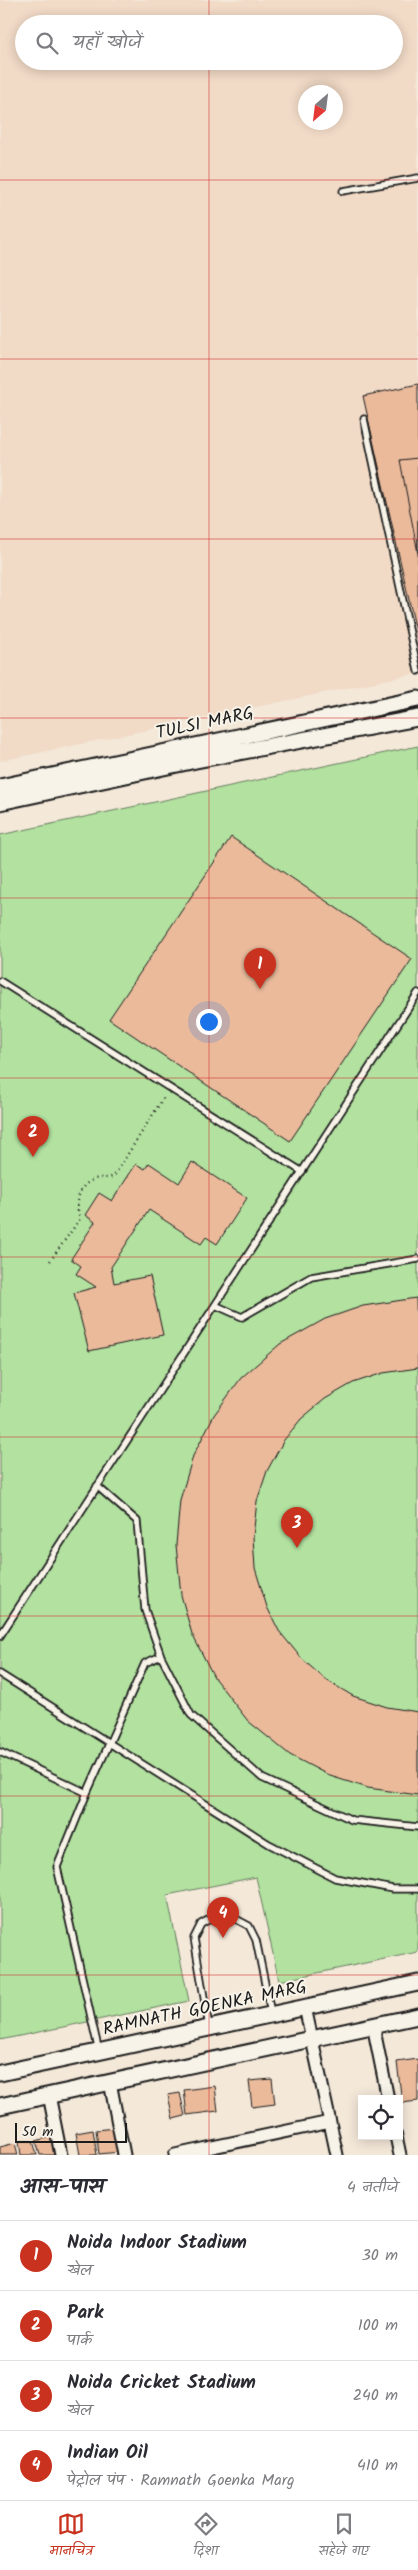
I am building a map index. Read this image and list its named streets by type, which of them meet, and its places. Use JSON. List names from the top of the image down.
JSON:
{
  "streets": {
    "street": ["TULSI MARG", "RAMNATH GOENKA MARG"]
  },
  "scale_bar": "50 m",
  "north": "bottom left",
  "page": {
    "search": "यहाँ खोजें",
    "pins": [
      "1",
      "2",
      "3",
      "4"
    ],
    "scale": "50 m",
    "heading": ["आस-पास", "4 नतीजे"],
    "list": [
      {
        "mark": "1",
        "name": "Noida Indoor Stadium",
        "note": "खेल",
        "value": "30 m"
      },
      {
        "mark": "2",
        "name": "Park",
        "note": "पार्क",
        "value": "100 m"
      },
      {
        "mark": "3",
        "name": "Noida Cricket Stadium",
        "note": "खेल",
        "value": "240 m"
      },
      {
        "mark": "4",
        "name": "Indian Oil",
        "note": "पेट्रोल पंप · Ramnath Goenka Marg",
        "value": "410 m"
      }
    ],
    "nav": ["मानचित्र", "दिशा", "सहेजे गए"]
  }
}
